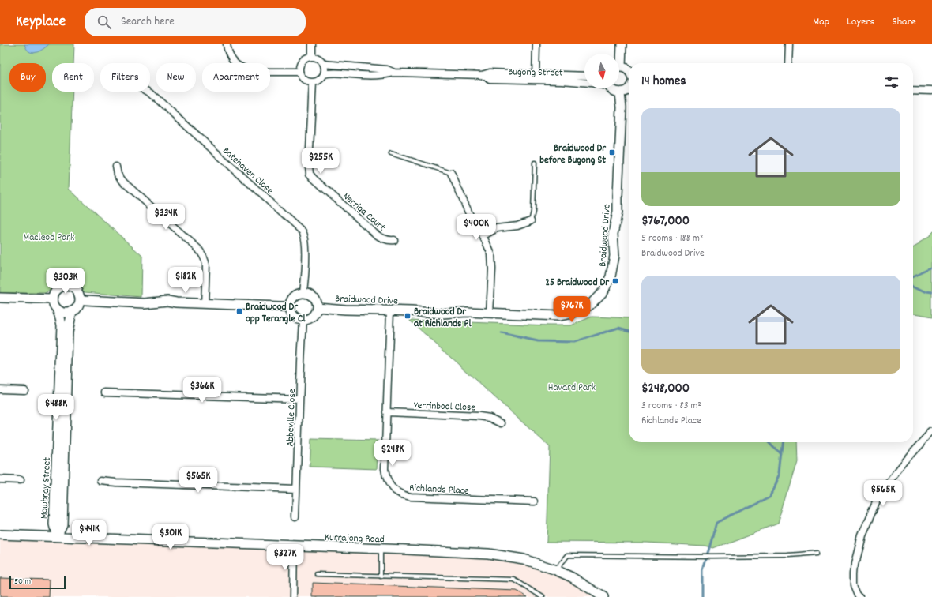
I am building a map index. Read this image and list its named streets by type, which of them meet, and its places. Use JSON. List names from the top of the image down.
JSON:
{
  "streets": {
    "street": [
      "Bugong Street",
      "Batehaven Close",
      "Nerriga Court",
      "Braidwood Drive",
      "Yerrinbool Close",
      "Abbeville Close",
      "Mowbray Street",
      "Richlands Place",
      "Kurrajong Road"
    ]
  },
  "crossings": [
    ["Bugong Street", "Nerriga Court"],
    ["Batehaven Close", "Braidwood Drive"],
    ["Batehaven Close", "Abbeville Close"],
    ["Braidwood Drive", "Abbeville Close"],
    ["Braidwood Drive", "Richlands Place"],
    ["Yerrinbool Close", "Richlands Place"],
    ["Mowbray Street", "Kurrajong Road"]
  ],
  "parks": ["Macleod Park", "Havard Park"],
  "places": {
    "transit": [
      "Braidwood Dr before Bugong St",
      "25 Braidwood Dr",
      "Braidwood Dr opp Terangle Cl",
      "Braidwood Dr at Richlands Pl"
    ]
  },
  "scale_bar": "50 m",
  "north": "bottom",
  "page": {
    "header": "Keyplace",
    "search": "Search here",
    "nav": ["Map", "Layers", "Share"],
    "chip": [
      "Buy",
      "Rent",
      "Filters",
      "New",
      "Apartment"
    ],
    "heading": "14 homes",
    "list": [
      {
        "name": "$767,000",
        "note": "5 rooms · 188 m² · Braidwood Drive"
      },
      {
        "name": "$248,000",
        "note": "3 rooms · 83 m² · Richlands Place"
      }
    ],
    "price": [
      "$255K",
      "$334K",
      "$400K",
      "$182K",
      "$303K",
      "$767K",
      "$366K",
      "$488K",
      "$248K",
      "$565K",
      "$565K",
      "$441K",
      "$301K",
      "$327K"
    ],
    "scale": "50 m"
  }
}
